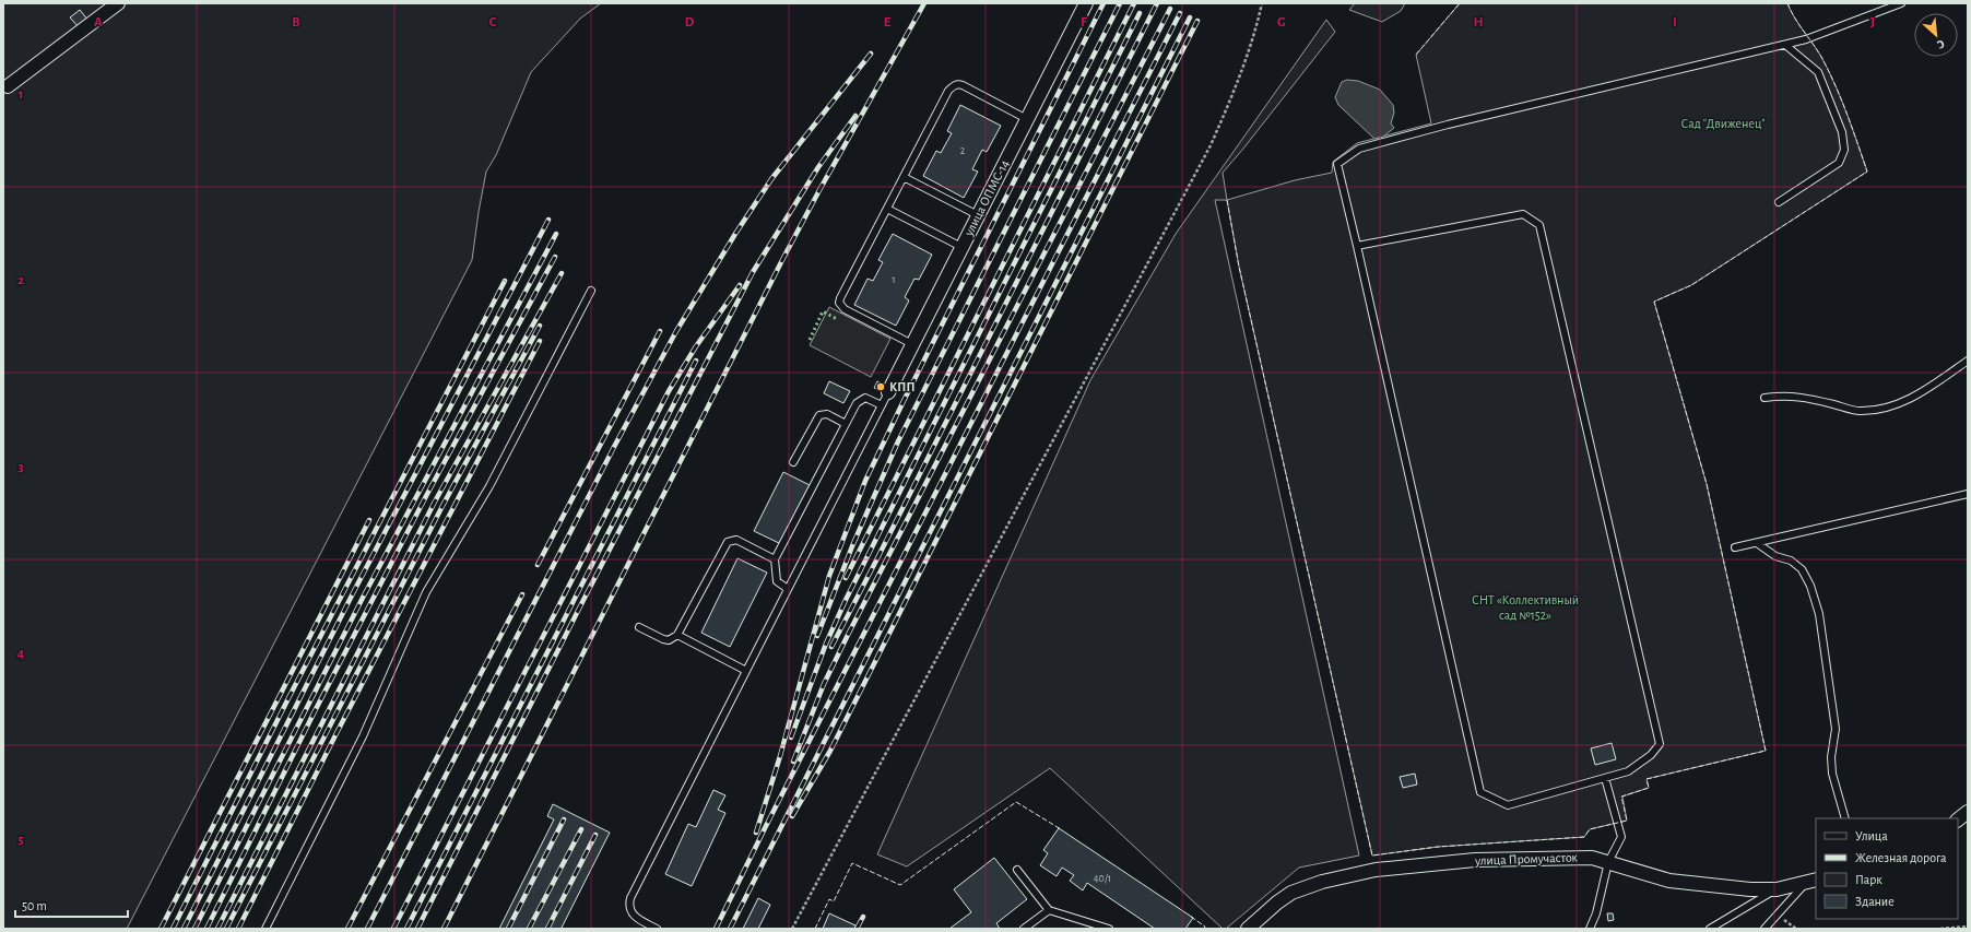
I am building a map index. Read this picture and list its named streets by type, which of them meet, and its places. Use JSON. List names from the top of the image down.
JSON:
{
  "streets": {
    "street": ["улица ОПМС-14", "улица Промучасток"]
  },
  "parks": ["Сад \"Движенец\"", "СНТ «Коллективный сад №152»"],
  "places": ["КПП"],
  "house_numbers": ["2", "1", "40/1"],
  "legend": [
    "Улица",
    "Железная дорога",
    "Парк",
    "Здание"
  ],
  "scale_bar": "50 m",
  "north": "bottom right",
  "grid": {
    "columns": [
      "A",
      "B",
      "C",
      "D",
      "E",
      "F",
      "G",
      "H",
      "I",
      "J"
    ],
    "rows": [
      "1",
      "2",
      "3",
      "4",
      "5"
    ]
  }
}
